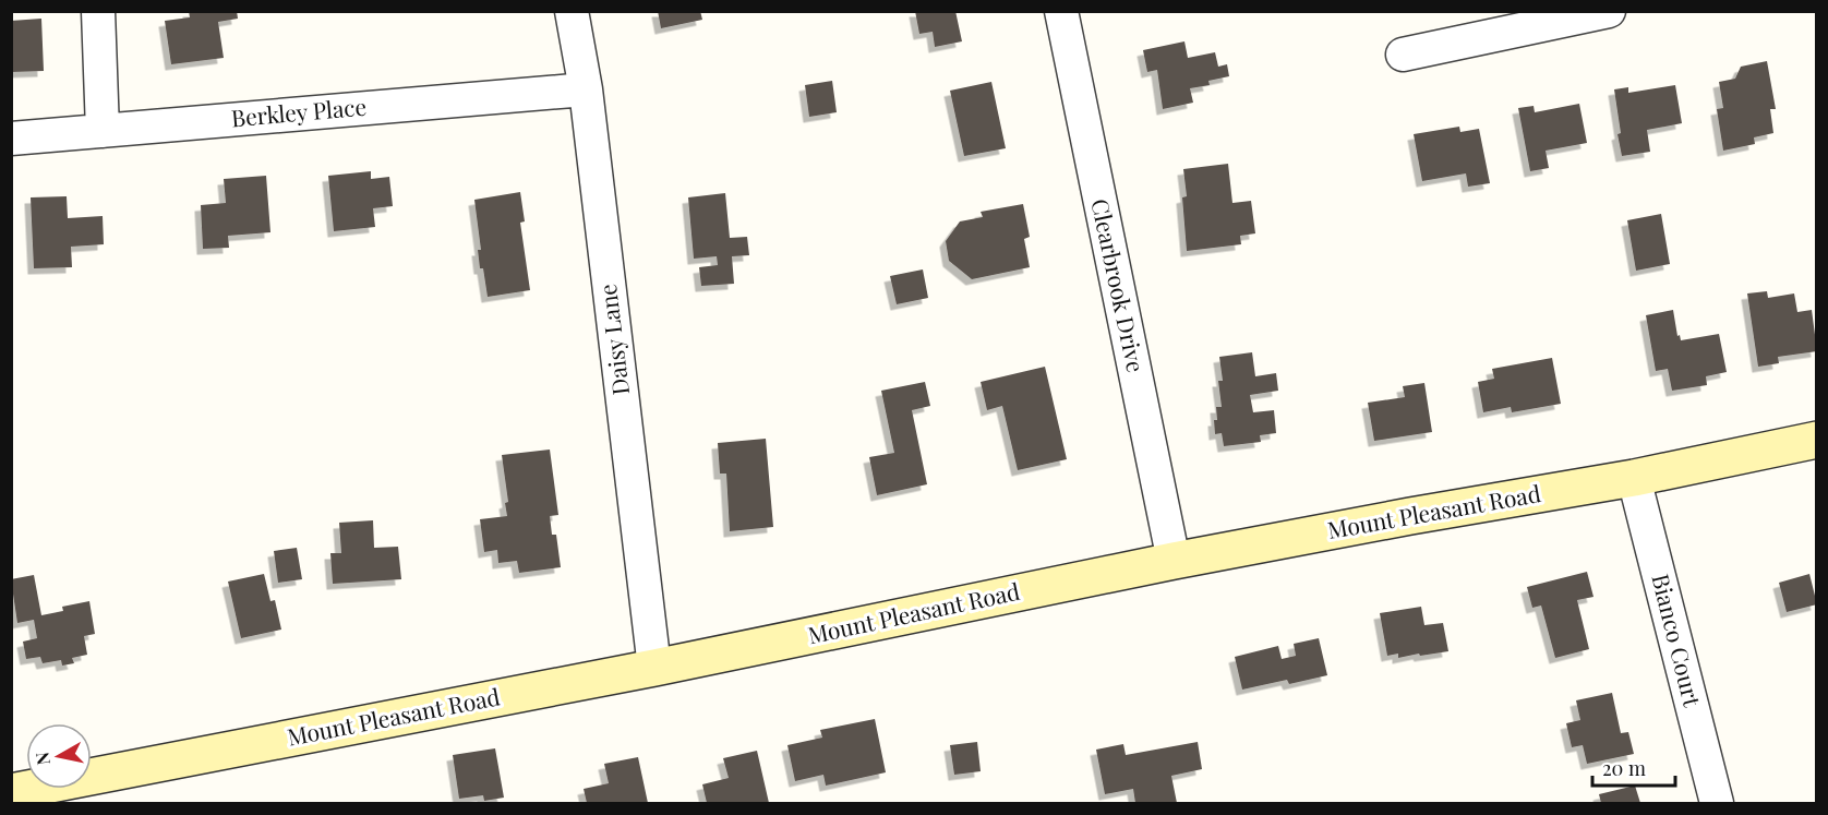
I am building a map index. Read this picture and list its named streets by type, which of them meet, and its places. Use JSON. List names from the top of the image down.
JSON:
{
  "streets": {
    "street": [
      "Berkley Place",
      "Clearbrook Drive",
      "Daisy Lane",
      "Mount Pleasant Road",
      "Bianco Court"
    ]
  },
  "crossings": [
    ["Berkley Place", "Daisy Lane"],
    ["Clearbrook Drive", "Mount Pleasant Road"],
    ["Daisy Lane", "Mount Pleasant Road"],
    ["Mount Pleasant Road", "Bianco Court"]
  ],
  "scale_bar": "20 m",
  "north": "left"
}
